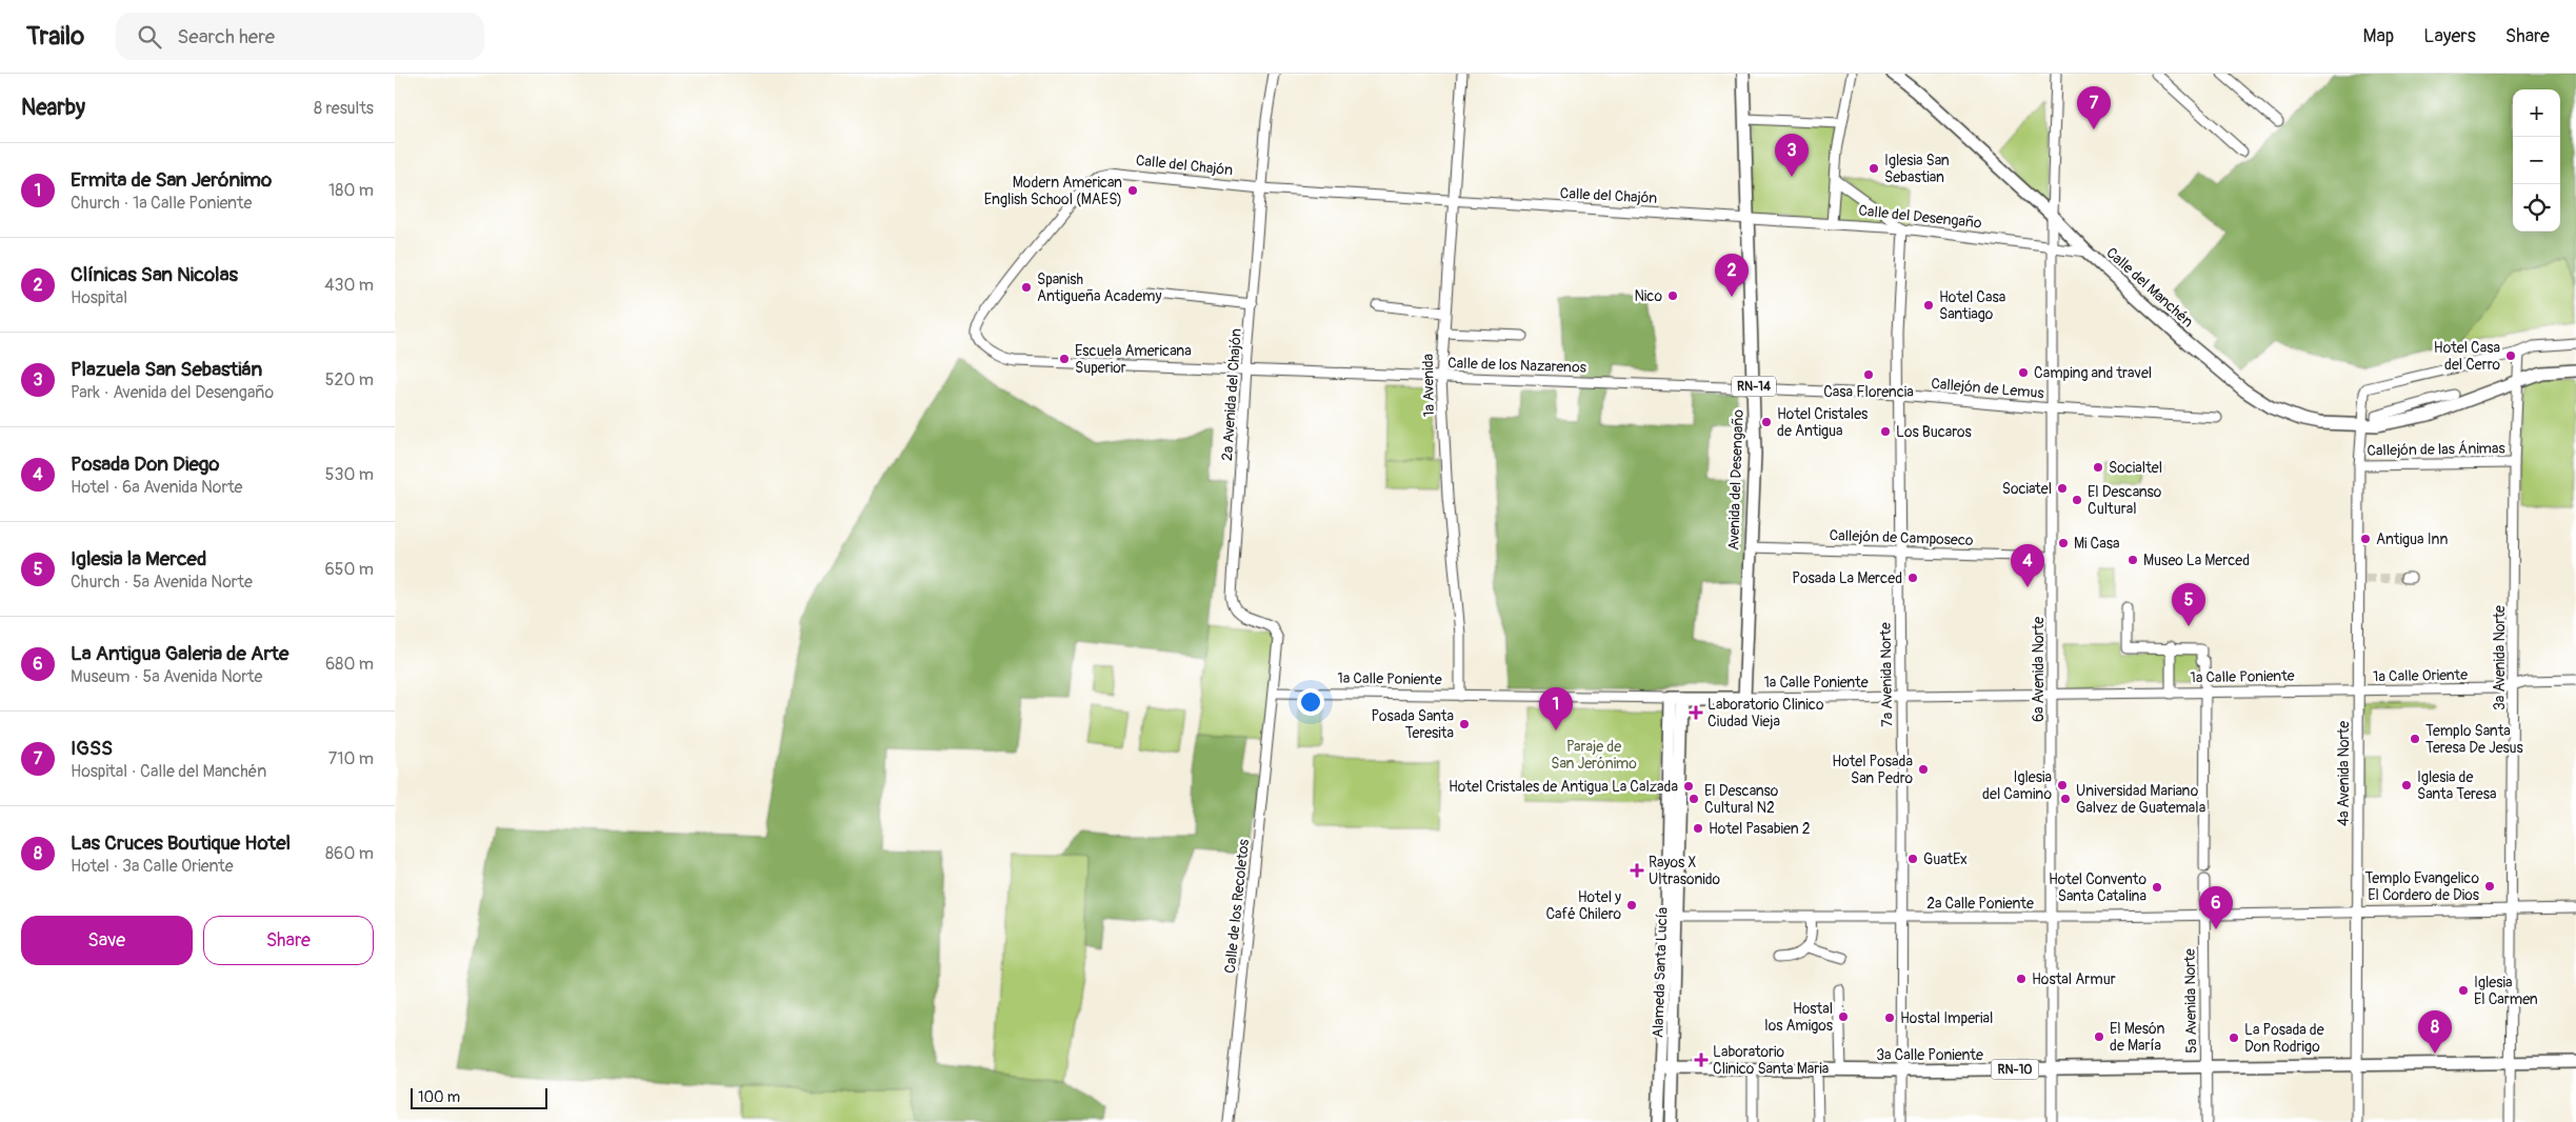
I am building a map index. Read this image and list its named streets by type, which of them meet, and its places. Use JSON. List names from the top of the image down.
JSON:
{
  "streets": {
    "main road": [
      "Calle del Manchén",
      "RN-14",
      "Avenida del Desengaño",
      "1a Calle Poniente",
      "Alameda Santa Lucía",
      "3a Calle Poniente",
      "RN-10"
    ],
    "street": [
      "Calle del Chajón",
      "Calle del Desengaño",
      "Calle de los Nazarenos",
      "1a Avenida",
      "Callejón de Lemus",
      "2a Avenida del Chajón",
      "Callejón de las Ánimas",
      "Callejón de Camposeco",
      "3a Avenida Norte",
      "6a Avenida Norte",
      "7a Avenida Norte",
      "1a Calle Oriente",
      "4a Avenida Norte",
      "2a Calle Poniente",
      "Calle de los Recoletos",
      "5a Avenida Norte"
    ]
  },
  "crossings": [
    ["Calle del Chajón", "Calle del Desengaño"],
    ["Calle del Chajón", "Calle de los Nazarenos"],
    ["Calle del Chajón", "1a Avenida"],
    ["Calle del Chajón", "2a Avenida del Chajón"],
    ["Calle del Chajón", "Avenida del Desengaño"],
    ["Calle del Desengaño", "Calle del Manchén"],
    ["Calle del Desengaño", "Avenida del Desengaño"],
    ["Calle del Desengaño", "6a Avenida Norte"],
    ["Calle del Desengaño", "7a Avenida Norte"],
    ["Calle del Manchén", "3a Avenida Norte"],
    ["Calle del Manchén", "6a Avenida Norte"],
    ["Calle del Manchén", "4a Avenida Norte"],
    ["Calle de los Nazarenos", "1a Avenida"],
    ["Calle de los Nazarenos", "Callejón de Lemus"],
    ["Calle de los Nazarenos", "2a Avenida del Chajón"],
    ["Calle de los Nazarenos", "Avenida del Desengaño"],
    ["1a Avenida", "1a Calle Poniente"],
    ["Callejón de Lemus", "Avenida del Desengaño"],
    ["Callejón de Lemus", "6a Avenida Norte"],
    ["Callejón de Lemus", "7a Avenida Norte"],
    ["2a Avenida del Chajón", "1a Calle Poniente"],
    ["2a Avenida del Chajón", "Calle de los Recoletos"],
    ["Callejón de las Ánimas", "3a Avenida Norte"],
    ["Callejón de las Ánimas", "4a Avenida Norte"],
    ["Avenida del Desengaño", "Callejón de Camposeco"],
    ["Avenida del Desengaño", "1a Calle Poniente"],
    ["Callejón de Camposeco", "6a Avenida Norte"],
    ["Callejón de Camposeco", "7a Avenida Norte"],
    ["3a Avenida Norte", "1a Calle Oriente"],
    ["3a Avenida Norte", "4a Avenida Norte"],
    ["3a Avenida Norte", "2a Calle Poniente"],
    ["3a Avenida Norte", "RN-10"],
    ["6a Avenida Norte", "1a Calle Poniente"],
    ["6a Avenida Norte", "2a Calle Poniente"],
    ["6a Avenida Norte", "3a Calle Poniente"],
    ["7a Avenida Norte", "1a Calle Poniente"],
    ["7a Avenida Norte", "2a Calle Poniente"],
    ["7a Avenida Norte", "3a Calle Poniente"],
    ["1a Calle Oriente", "1a Calle Poniente"],
    ["1a Calle Oriente", "4a Avenida Norte"],
    ["1a Calle Poniente", "4a Avenida Norte"],
    ["1a Calle Poniente", "Calle de los Recoletos"],
    ["1a Calle Poniente", "Alameda Santa Lucía"],
    ["4a Avenida Norte", "2a Calle Poniente"],
    ["4a Avenida Norte", "3a Calle Poniente"],
    ["4a Avenida Norte", "RN-10"],
    ["2a Calle Poniente", "Alameda Santa Lucía"],
    ["2a Calle Poniente", "5a Avenida Norte"],
    ["Alameda Santa Lucía", "3a Calle Poniente"],
    ["5a Avenida Norte", "3a Calle Poniente"],
    ["3a Calle Poniente", "RN-10"]
  ],
  "parks": ["Paraje de San Jerónimo"],
  "places": {
    "other": [
      "Iglesia San Sebastian",
      "Modern American English School (MAES)",
      "Spanish Antigueña Academy",
      "Nico",
      "Hotel Casa Santiago",
      "Hotel Casa del Cerro",
      "Escuela Americana Superior",
      "Camping and travel",
      "Casa Florencia",
      "Hotel Cristales de Antigua",
      "Los Bucaros",
      "Socialtel",
      "Sociatel",
      "El Descanso Cultural",
      "Antigua Inn",
      "Mi Casa",
      "Museo La Merced",
      "Posada La Merced",
      "Posada Santa Teresita",
      "Templo Santa Teresa De Jesus",
      "Hotel Posada San Pedro",
      "Iglesia del Camino",
      "Iglesia de Santa Teresa",
      "Hotel Cristales de Antigua La Calzada",
      "El Descanso Cultural N2",
      "Universidad Mariano Galvez de Guatemala",
      "Hotel Pasabien 2",
      "GuatEx",
      "Templo Evangelico El Cordero de Dios",
      "Hotel Convento Santa Catalina",
      "Hotel y Café Chilero",
      "Hostal Armur",
      "Iglesia El Carmen",
      "Hostal los Amigos",
      "Hostal Imperial",
      "El Mesón de María",
      "La Posada de Don Rodrigo"
    ],
    "health": ["Laboratorio Clinico Ciudad Vieja", "Rayos X Ultrasonido", "Laboratorio Clinico Santa Maria"]
  },
  "scale_bar": "100 m",
  "page": {
    "header": "Trailo",
    "search": "Search here",
    "nav": ["Map", "Layers", "Share"],
    "heading": ["Nearby", "8 results"],
    "pins": [
      "7",
      "3",
      "2",
      "4",
      "5",
      "1",
      "6",
      "8"
    ],
    "map_buttons": ["+", "−"],
    "list": [
      {
        "mark": "1",
        "name": "Ermita de San Jerónimo",
        "note": "Church · 1a Calle Poniente",
        "value": "180 m"
      },
      {
        "mark": "2",
        "name": "Clínicas San Nicolas",
        "note": "Hospital",
        "value": "430 m"
      },
      {
        "mark": "3",
        "name": "Plazuela San Sebastián",
        "note": "Park · Avenida del Desengaño",
        "value": "520 m"
      },
      {
        "mark": "4",
        "name": "Posada Don Diego",
        "note": "Hotel · 6a Avenida Norte",
        "value": "530 m"
      },
      {
        "mark": "5",
        "name": "Iglesia la Merced",
        "note": "Church · 5a Avenida Norte",
        "value": "650 m"
      },
      {
        "mark": "6",
        "name": "La Antigua Galeria de Arte",
        "note": "Museum · 5a Avenida Norte",
        "value": "680 m"
      },
      {
        "mark": "7",
        "name": "IGSS",
        "note": "Hospital · Calle del Manchén",
        "value": "710 m"
      },
      {
        "mark": "8",
        "name": "Las Cruces Boutique Hotel",
        "note": "Hotel · 3a Calle Oriente",
        "value": "860 m"
      }
    ],
    "buttons": ["Save", "Share"],
    "scale": "100 m"
  }
}
